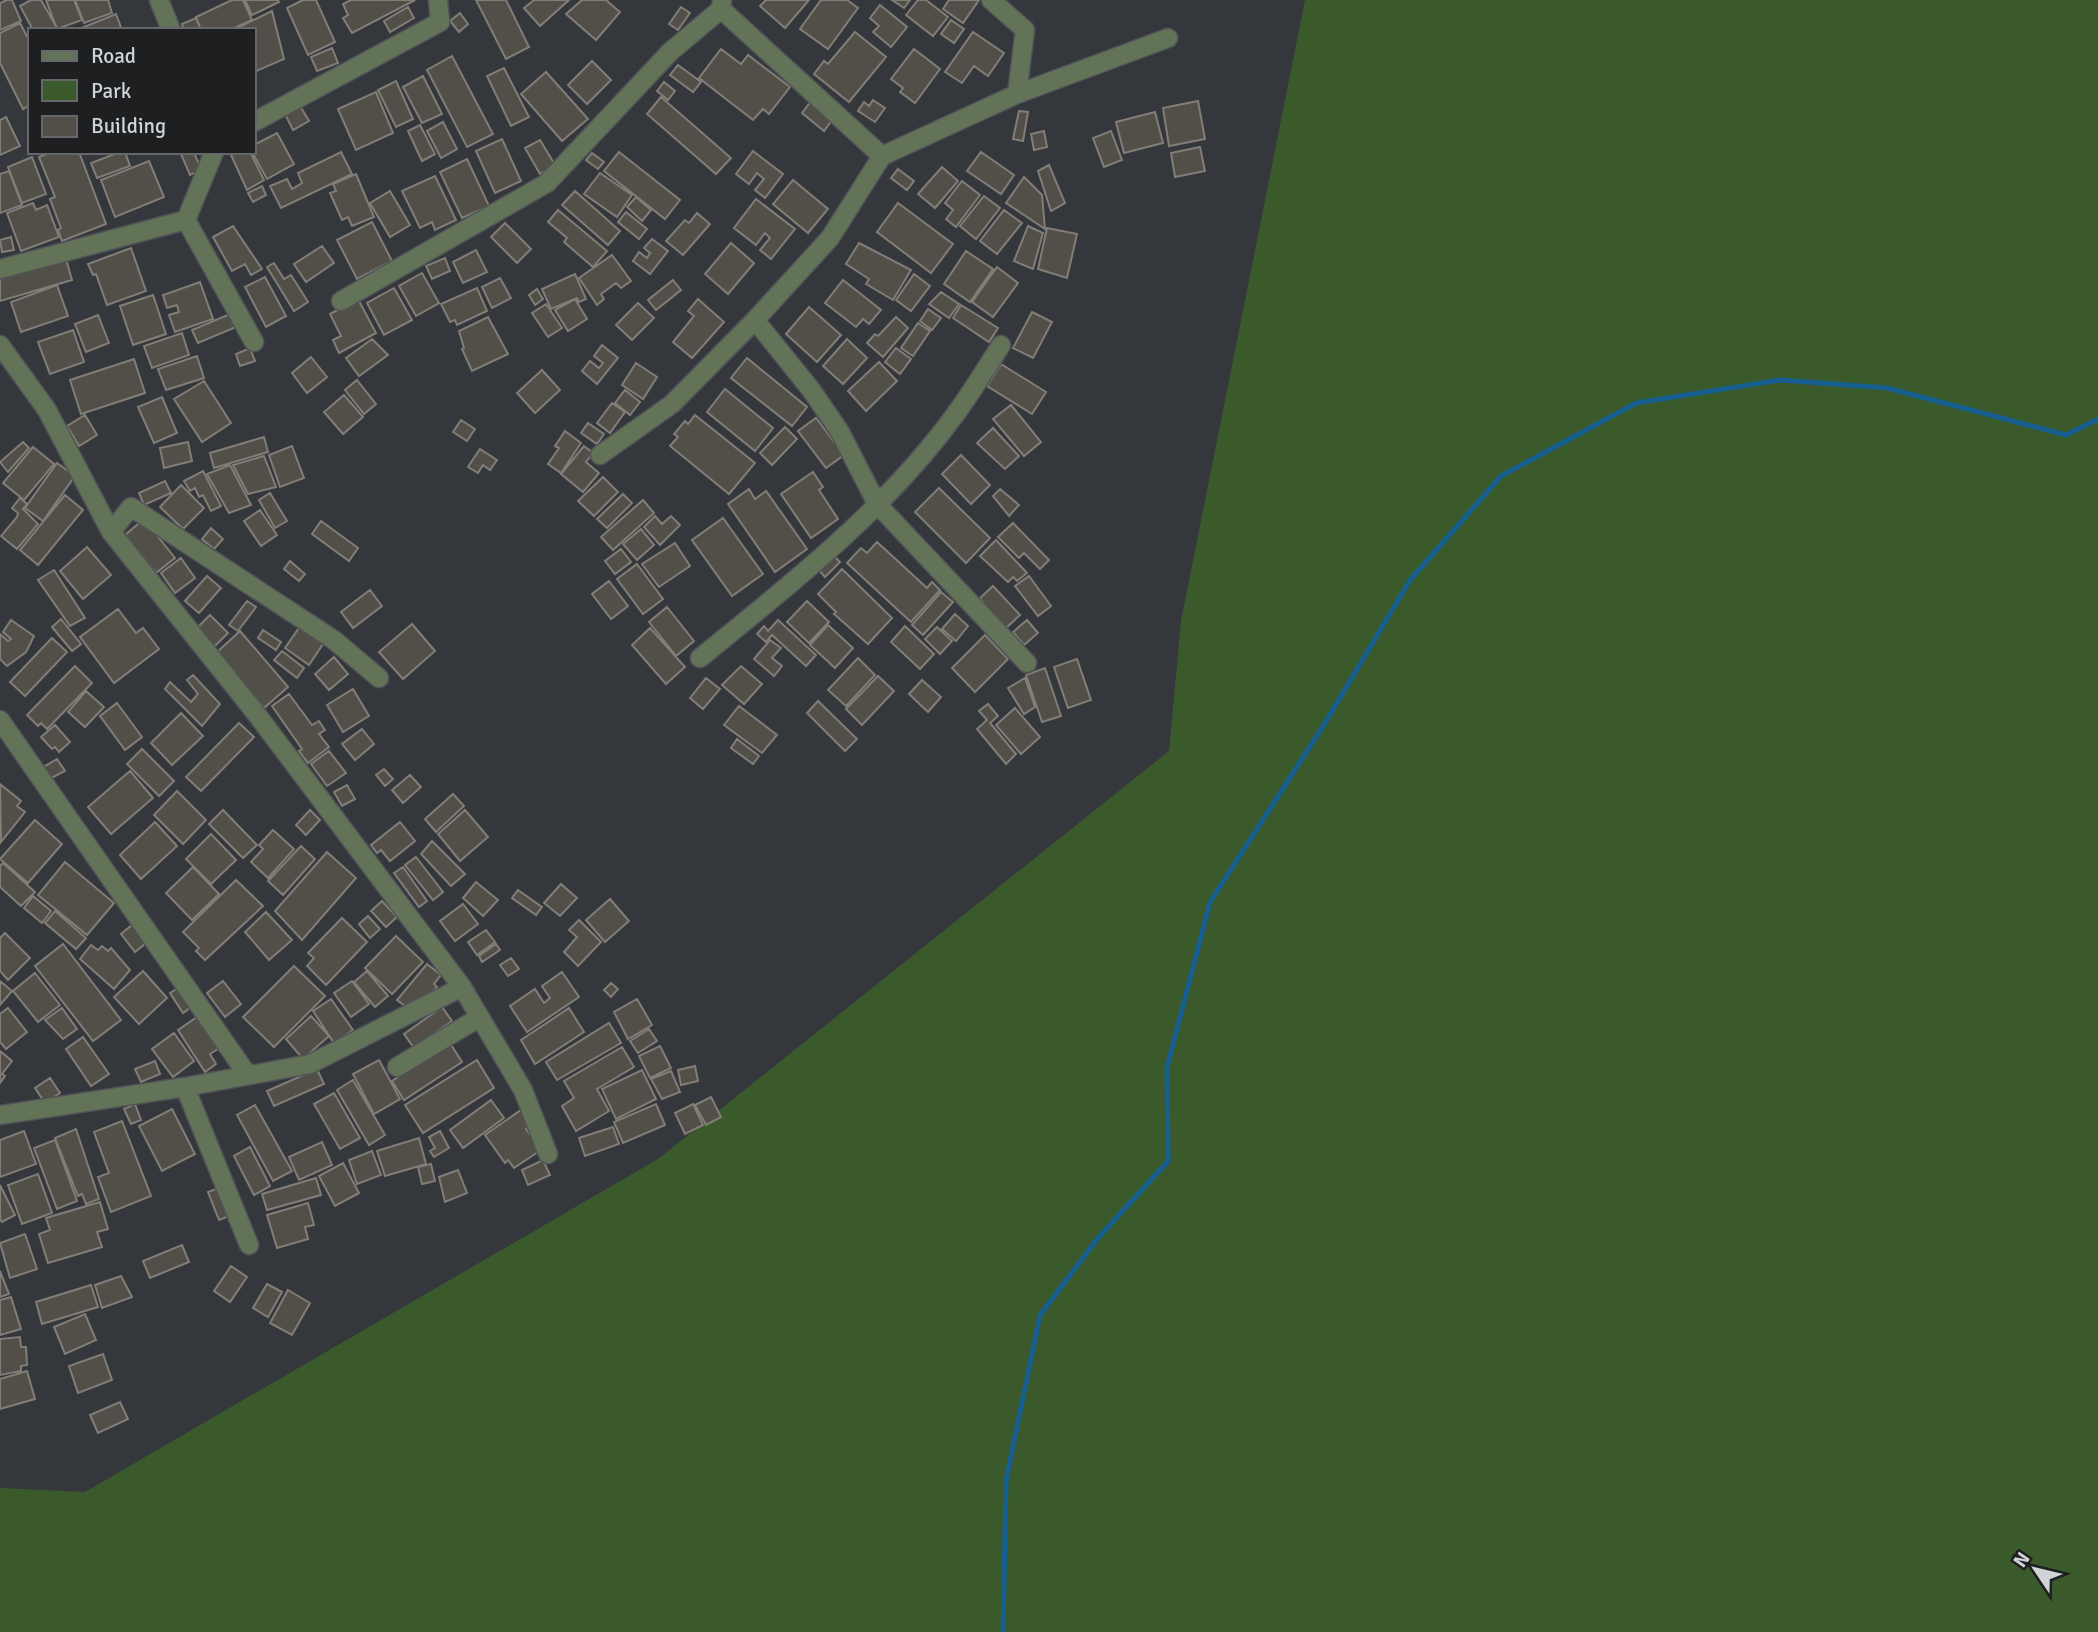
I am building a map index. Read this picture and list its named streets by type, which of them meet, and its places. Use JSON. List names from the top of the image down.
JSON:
{
  "legend": ["Road", "Park", "Building"],
  "north": "top left"
}
